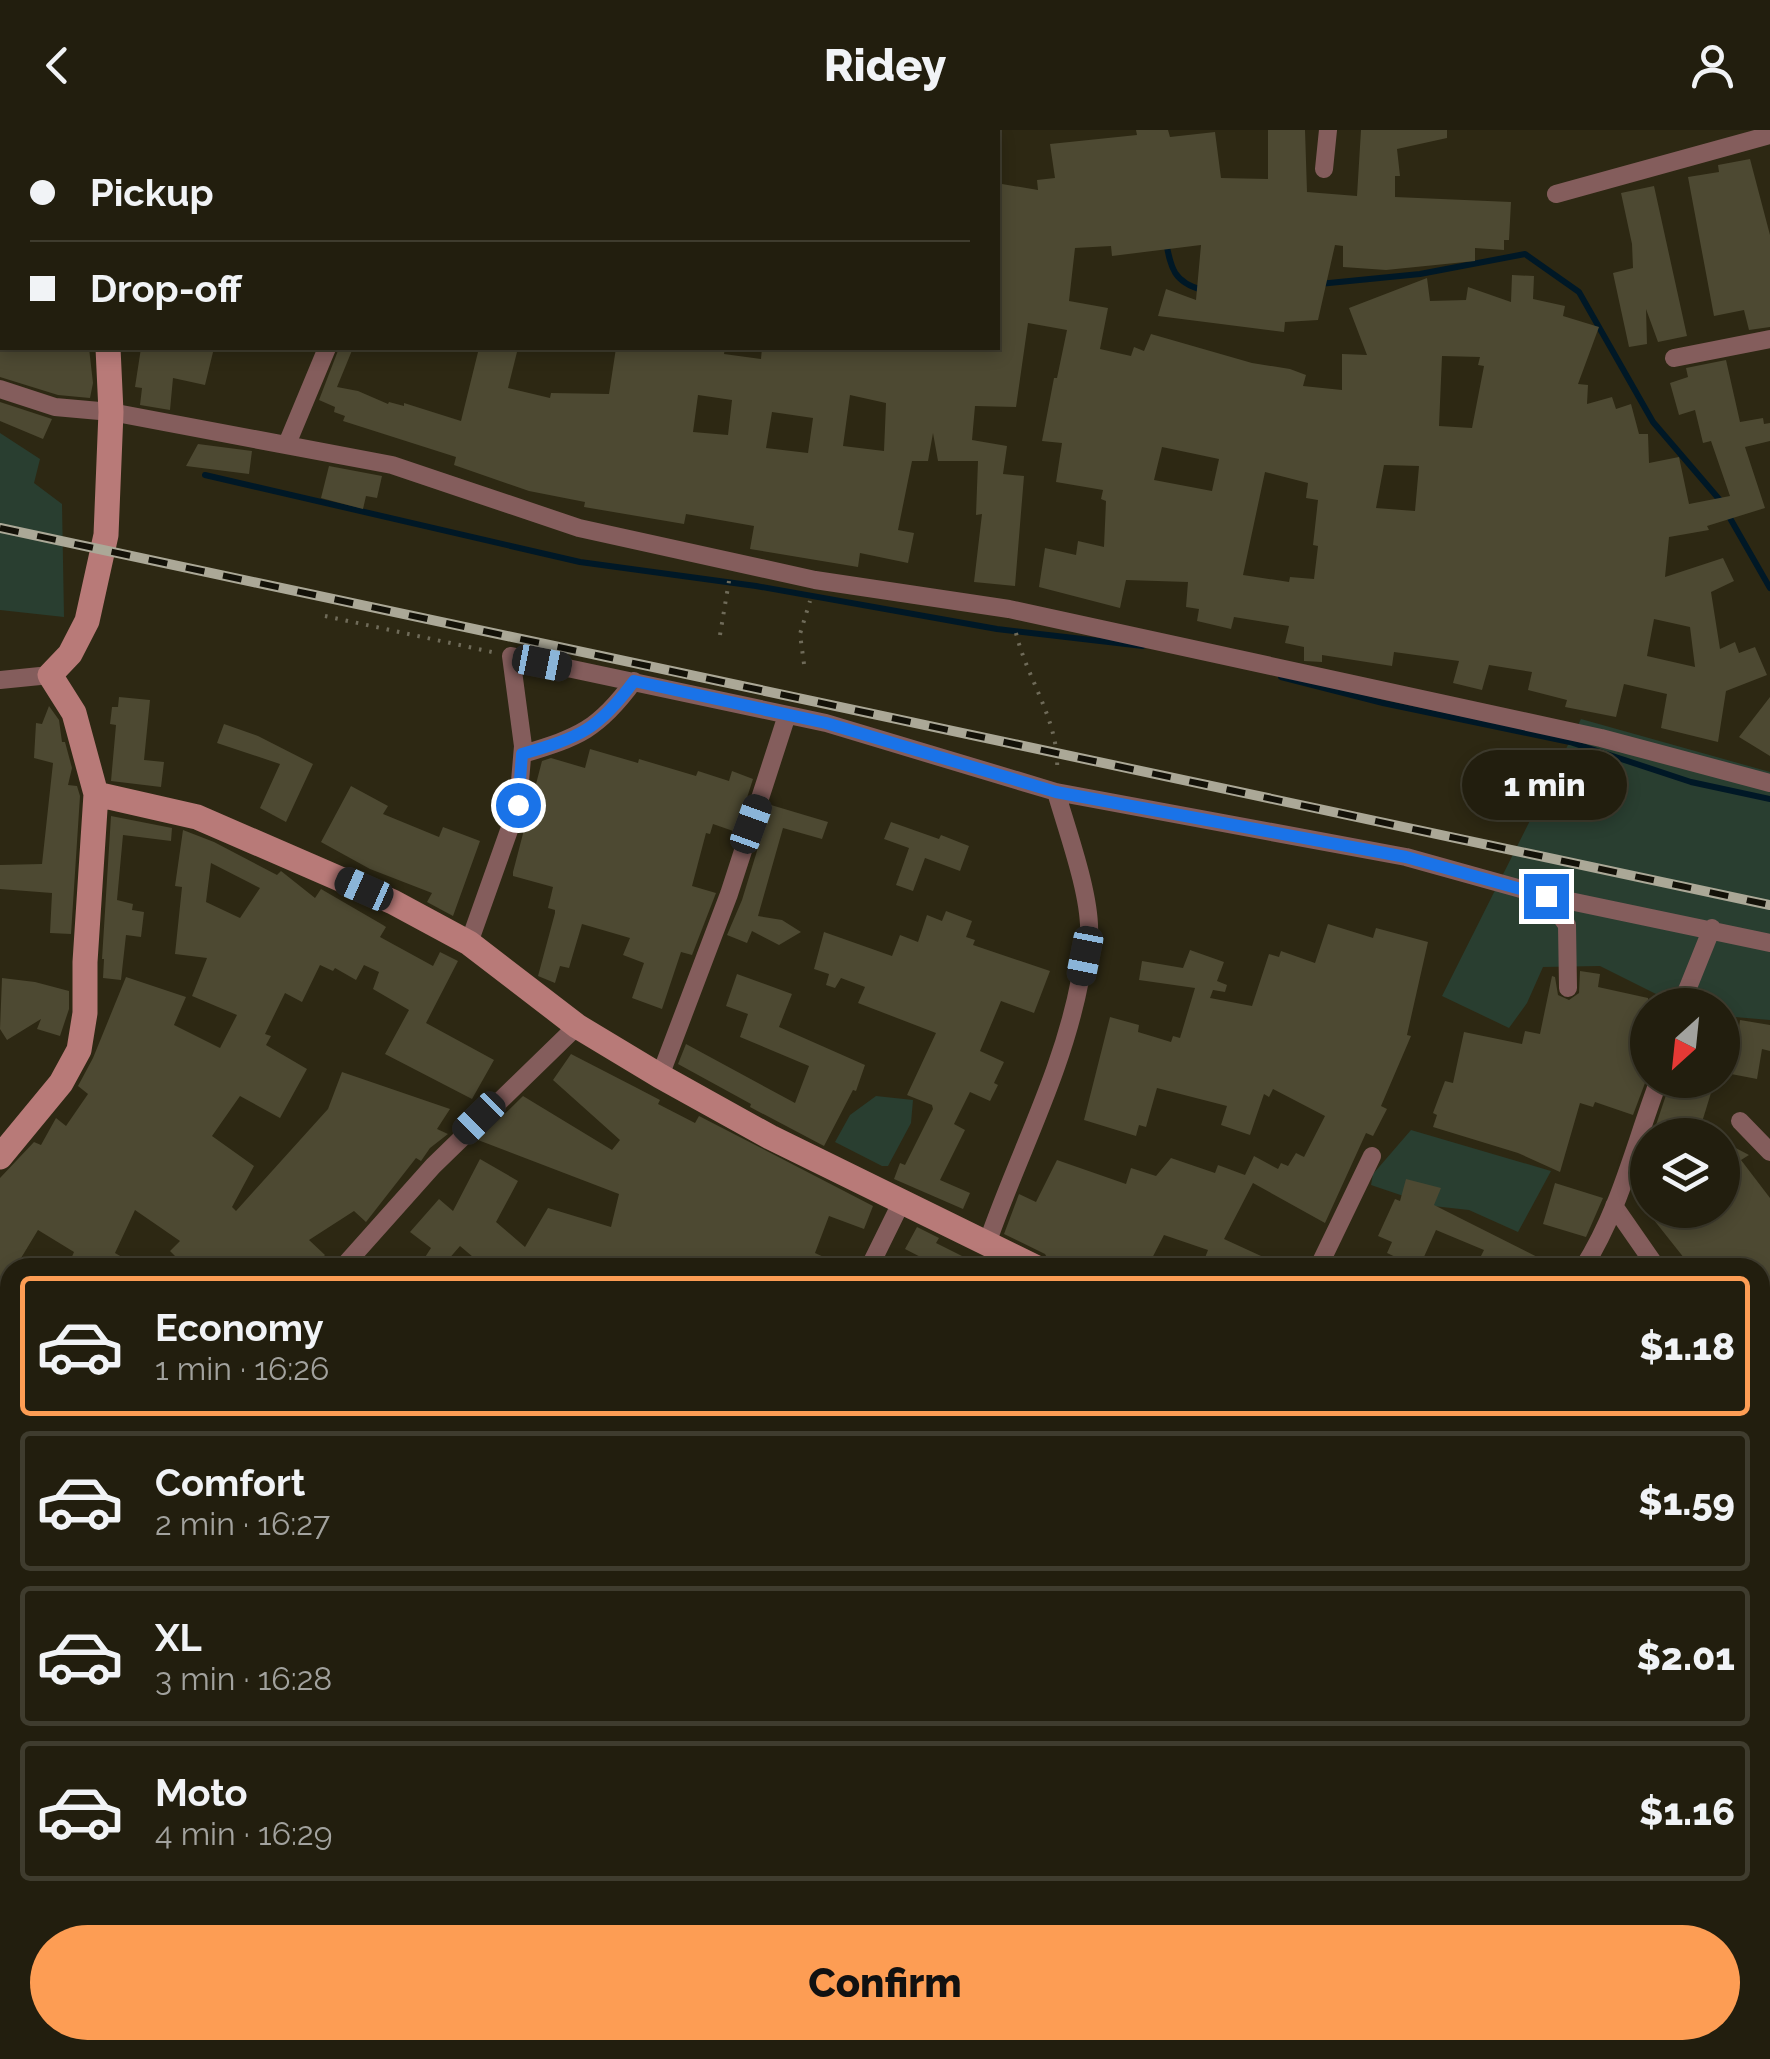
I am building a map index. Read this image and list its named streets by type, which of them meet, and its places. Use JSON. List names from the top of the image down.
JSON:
{
  "north": "bottom left",
  "page": {
    "header": "Ridey",
    "banner": ["Pickup", "Drop-off"],
    "bubble": "1 min",
    "list": [
      {
        "name": "Economy",
        "note": "1 min · 16:26",
        "value": "$1.18"
      },
      {
        "name": "Comfort",
        "note": "2 min · 16:27",
        "value": "$1.59"
      },
      {
        "name": "XL",
        "note": "3 min · 16:28",
        "value": "$2.01"
      },
      {
        "name": "Moto",
        "note": "4 min · 16:29",
        "value": "$1.16"
      }
    ],
    "buttons": "Confirm"
  }
}
